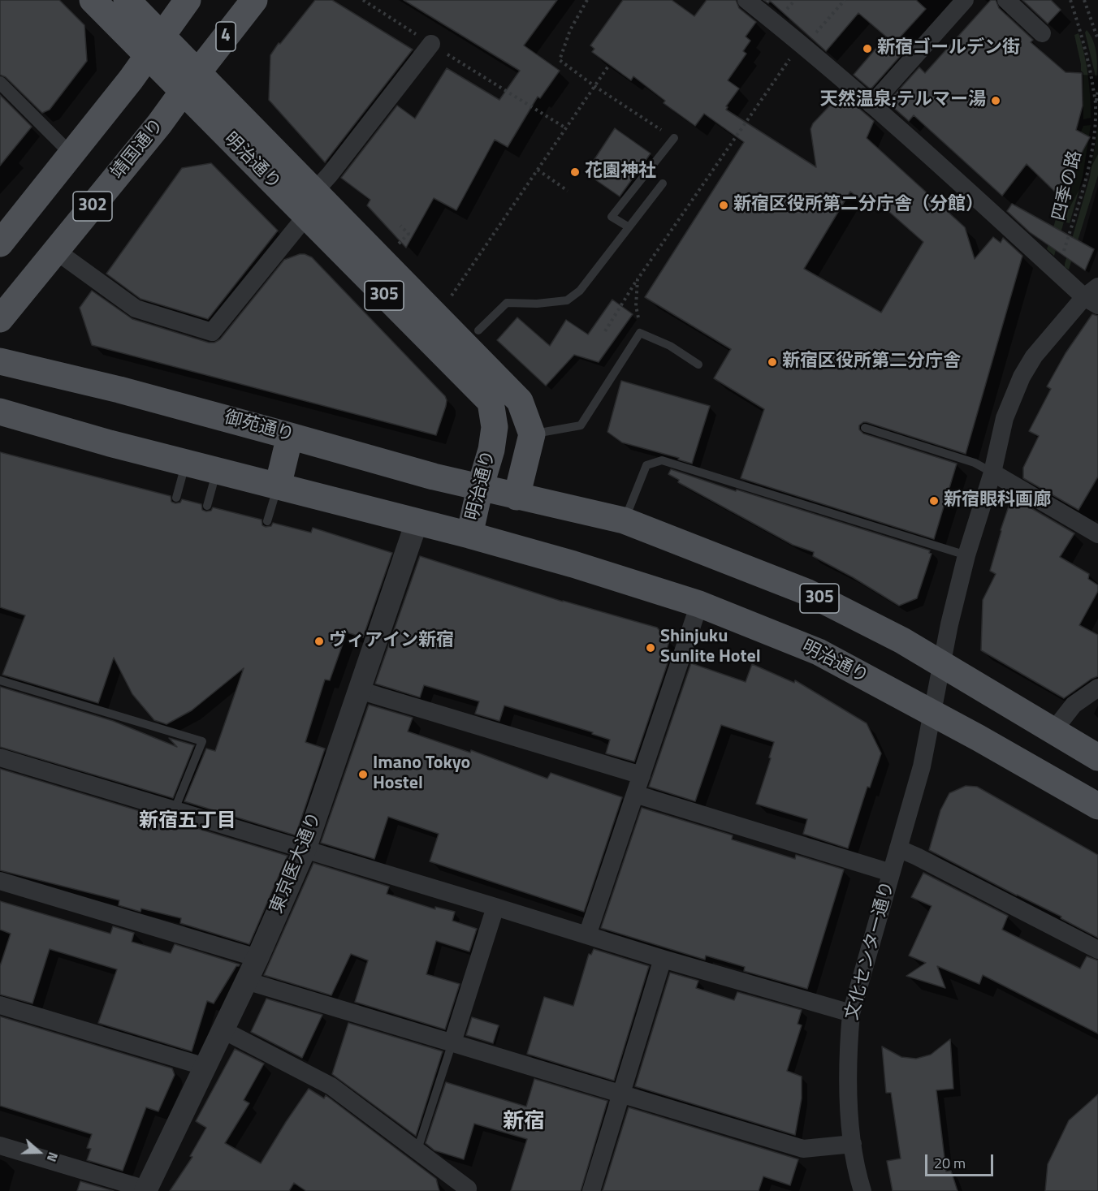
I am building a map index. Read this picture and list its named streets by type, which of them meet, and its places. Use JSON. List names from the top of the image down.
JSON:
{
  "streets": {
    "main road": [
      "4",
      "靖国通り",
      "明治通り",
      "302",
      "305",
      "御苑通り"
    ],
    "street": ["東京医大通り", "文化センター通り"],
    "path": ["四季の路"]
  },
  "crossings": [
    ["靖国通り", "明治通り"],
    ["明治通り", "302"],
    ["明治通り", "御苑通り"],
    ["明治通り", "文化センター通り"]
  ],
  "districts": ["新宿五丁目", "新宿"],
  "places": [
    "新宿ゴールデン街",
    "天然温泉;テルマー湯",
    "花園神社",
    "新宿区役所第二分庁舎（分館）",
    "新宿区役所第二分庁舎",
    "新宿眼科画廊",
    "ヴィアイン新宿",
    "Shinjuku Sunlite Hotel",
    "Imano Tokyo Hostel"
  ],
  "scale_bar": "20 m",
  "north": "right"
}
